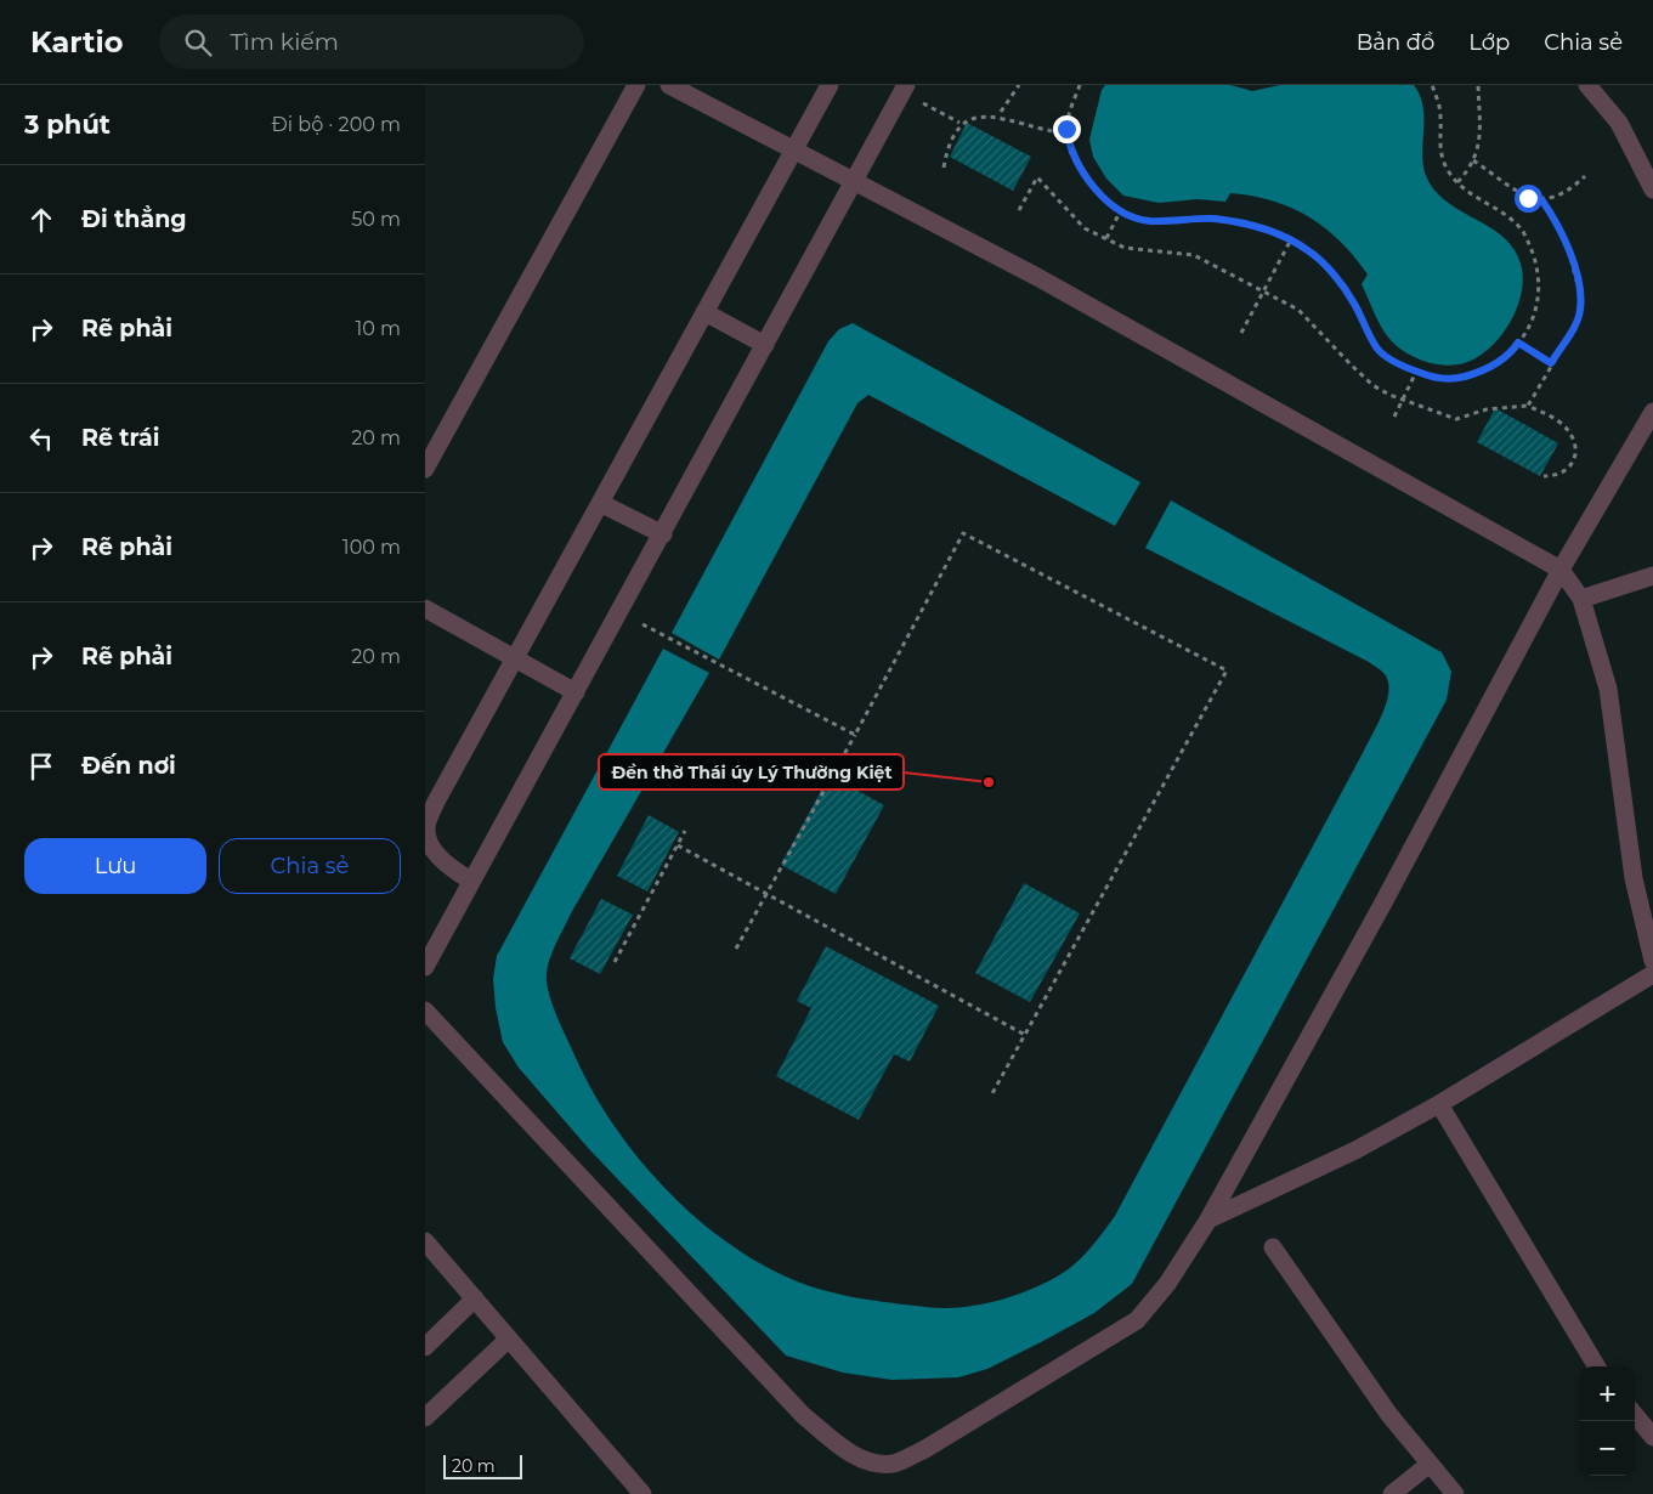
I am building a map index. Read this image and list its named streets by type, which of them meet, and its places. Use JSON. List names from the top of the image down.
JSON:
{
  "places": ["Đền thờ Thái úy Lý Thường Kiệt"],
  "scale_bar": "20 m",
  "page": {
    "header": "Kartio",
    "search": "Tìm kiếm",
    "nav": ["Bản đồ", "Lớp", "Chia sẻ"],
    "heading": ["3 phút", "Đi bộ · 200 m"],
    "list": [
      ["Đi thẳng", "50 m"],
      ["Rẽ phải", "10 m"],
      ["Rẽ trái", "20 m"],
      ["Rẽ phải", "100 m"],
      ["Rẽ phải", "20 m"],
      "Đến nơi"
    ],
    "buttons": ["Lưu", "Chia sẻ"],
    "map_buttons": ["+", "−"],
    "scale": "20 m"
  }
}
